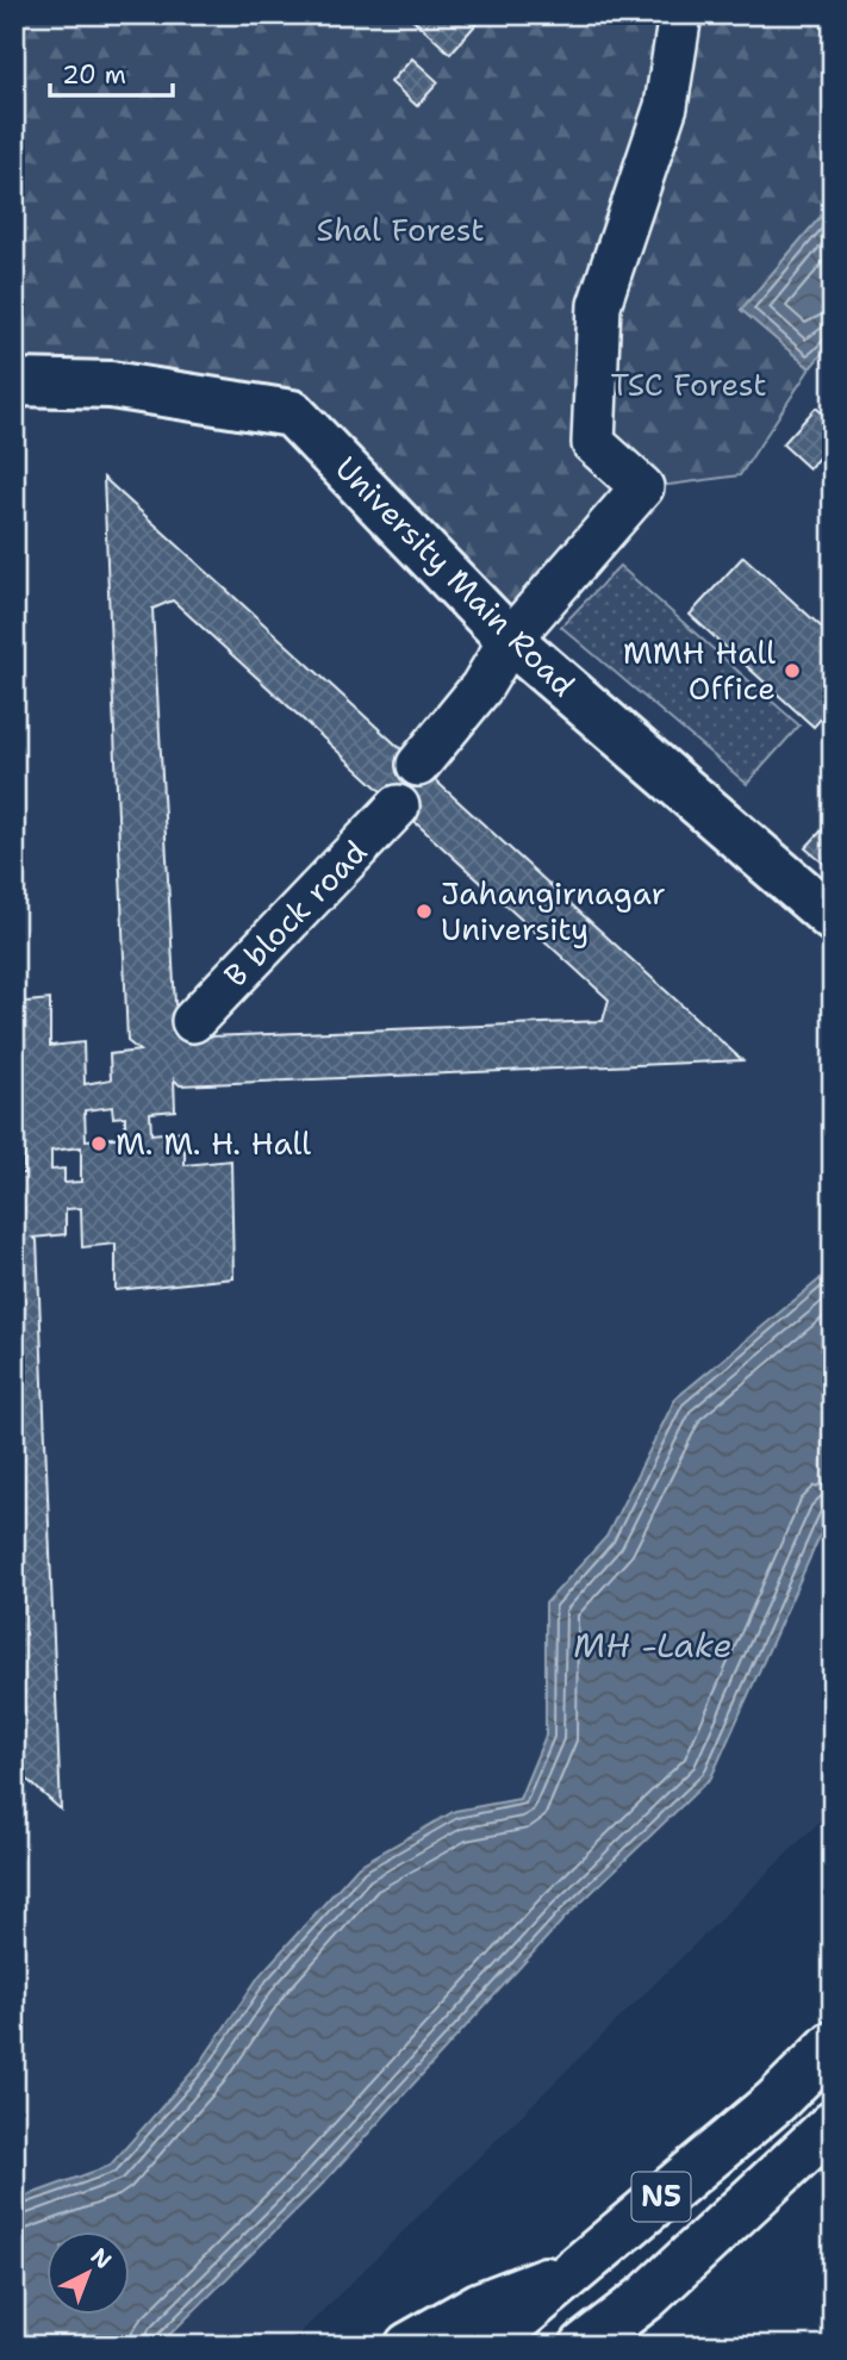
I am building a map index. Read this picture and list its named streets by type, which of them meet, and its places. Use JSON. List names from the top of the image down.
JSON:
{
  "streets": {
    "main road": ["University Main Road", "N5"],
    "street": ["B block road"]
  },
  "water": ["MH -Lake"],
  "parks": ["Shal Forest", "TSC Forest"],
  "places": ["MMH Hall Office", "Jahangirnagar University", "M. M. H. Hall"],
  "scale_bar": "20 m",
  "north": "top right"
}
